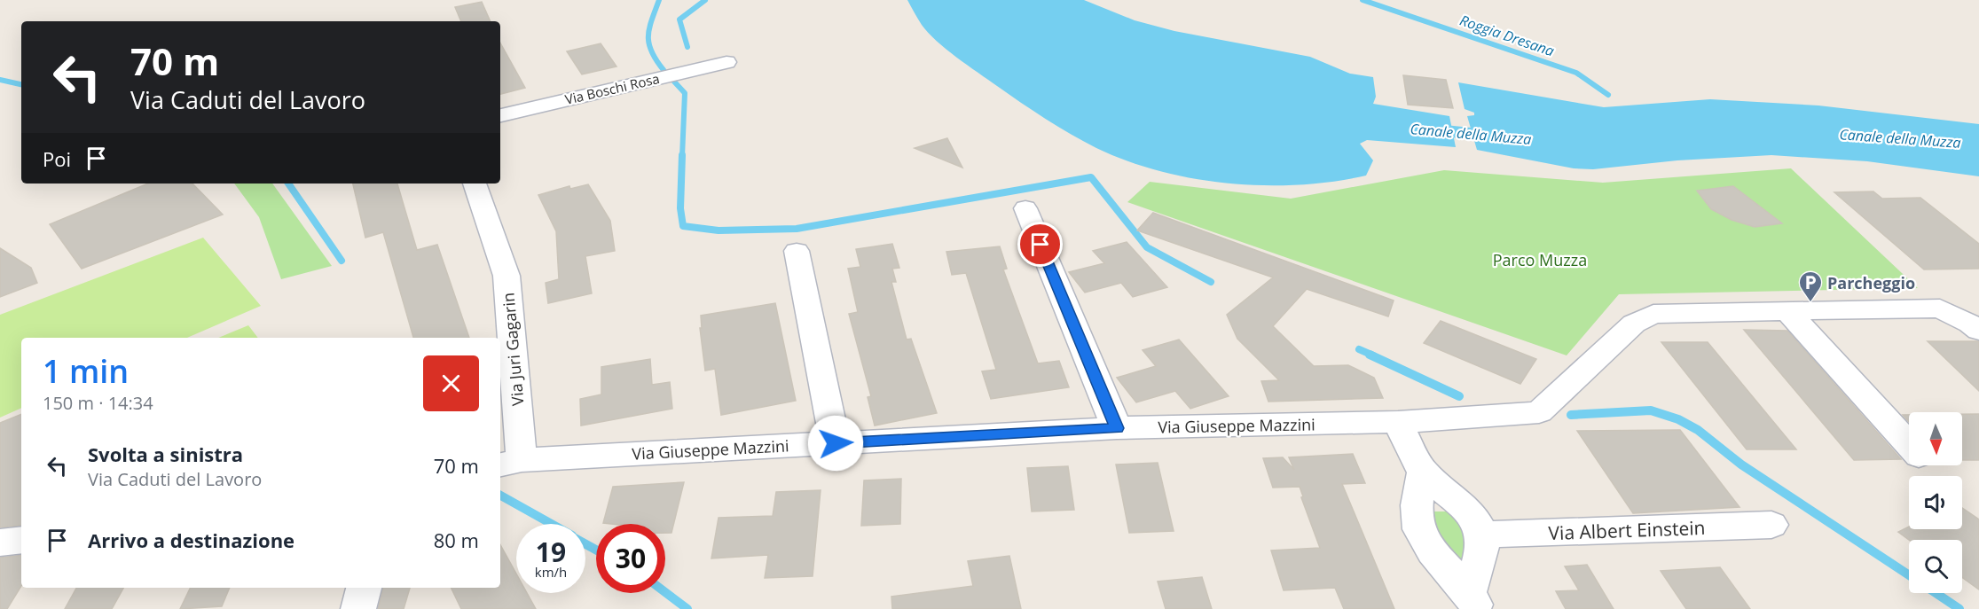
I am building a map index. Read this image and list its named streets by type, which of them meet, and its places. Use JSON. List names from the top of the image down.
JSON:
{
  "streets": {
    "street": [
      "Via Boschi Rosa",
      "Via Juri Gagarin",
      "Via Giuseppe Mazzini",
      "Via Albert Einstein"
    ]
  },
  "crossings": [
    ["Via Juri Gagarin", "Via Giuseppe Mazzini"]
  ],
  "water": ["Roggia Dresana", "Canale della Muzza"],
  "parks": ["Parco Muzza"],
  "places": {
    "parking": ["Parcheggio"]
  },
  "north": "bottom",
  "page": {
    "turn": ["70 m", "Via Caduti del Lavoro"],
    "then": "Poi",
    "heading": ["1 min", "150 m · 14:34"],
    "list": [
      {
        "name": "Svolta a sinistra",
        "note": "Via Caduti del Lavoro",
        "value": "70 m"
      },
      {
        "name": "Arrivo a destinazione",
        "value": "80 m"
      }
    ],
    "speed": "19 km/h",
    "limit": "30"
  }
}
